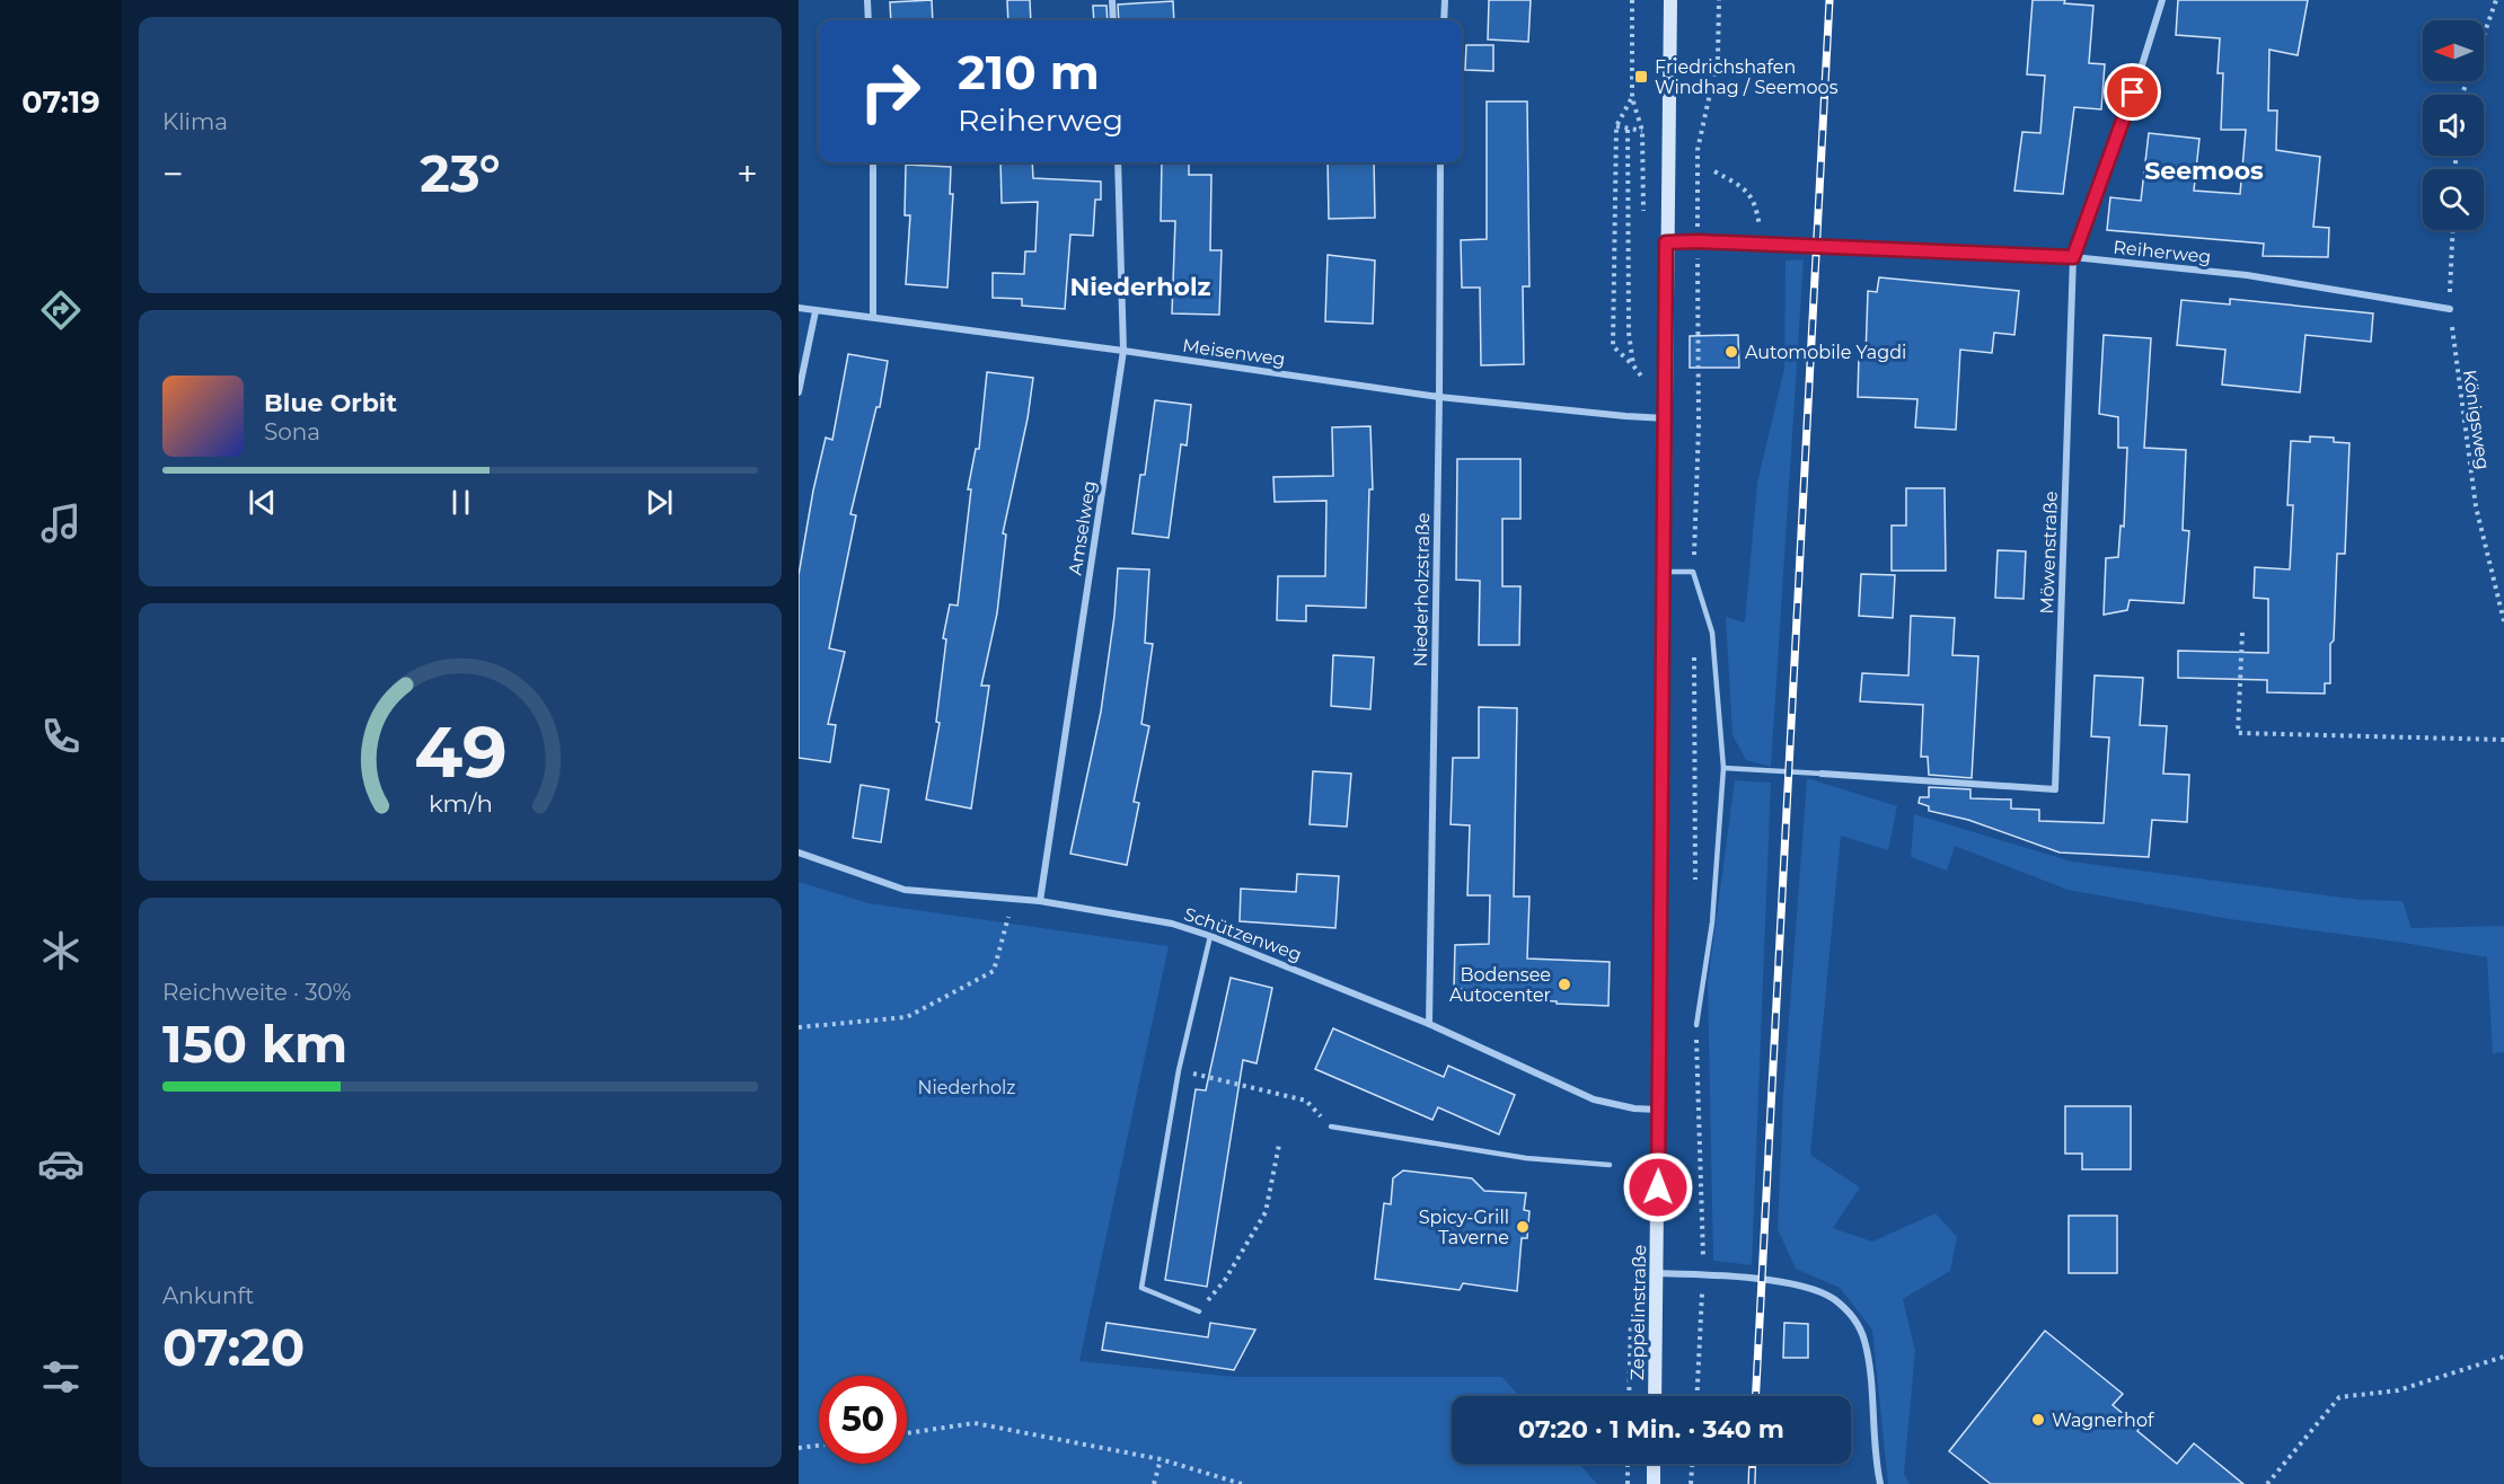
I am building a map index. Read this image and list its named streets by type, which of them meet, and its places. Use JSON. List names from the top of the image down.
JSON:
{
  "streets": {
    "main road": ["Zeppelinstraße"],
    "street": [
      "Reiherweg",
      "Meisenweg",
      "Amselweg",
      "Möwenstraße",
      "Niederholzstraße",
      "Schützenweg"
    ],
    "path": ["Königsweg"]
  },
  "crossings": [
    ["Reiherweg", "Königsweg"],
    ["Reiherweg", "Möwenstraße"],
    ["Reiherweg", "Zeppelinstraße"],
    ["Meisenweg", "Amselweg"],
    ["Meisenweg", "Niederholzstraße"],
    ["Meisenweg", "Zeppelinstraße"],
    ["Amselweg", "Schützenweg"],
    ["Niederholzstraße", "Schützenweg"],
    ["Schützenweg", "Zeppelinstraße"]
  ],
  "districts": ["Seemoos", "Niederholz"],
  "parks": ["Niederholz"],
  "places": {
    "transit": ["Friedrichshafen Windhag / Seemoos"],
    "other": [
      "Automobile Yagdi",
      "Bodensee Autocenter",
      "Spicy-Grill Taverne",
      "Wagnerhof"
    ]
  },
  "north": "left",
  "page": {
    "tabs": "07:19",
    "tile": [
      "Klima",
      ["Reichweite · 30%", "150 km"],
      ["Ankunft", "07:20"]
    ],
    "turn": ["210 m", "Reiherweg"],
    "heat": ["−", "23°", "+"],
    "song": ["Blue Orbit", "Sona"],
    "limit": "50",
    "trip": "07:20 · 1 Min. · 340 m",
    "gauge": ["49", "km/h"]
  }
}
